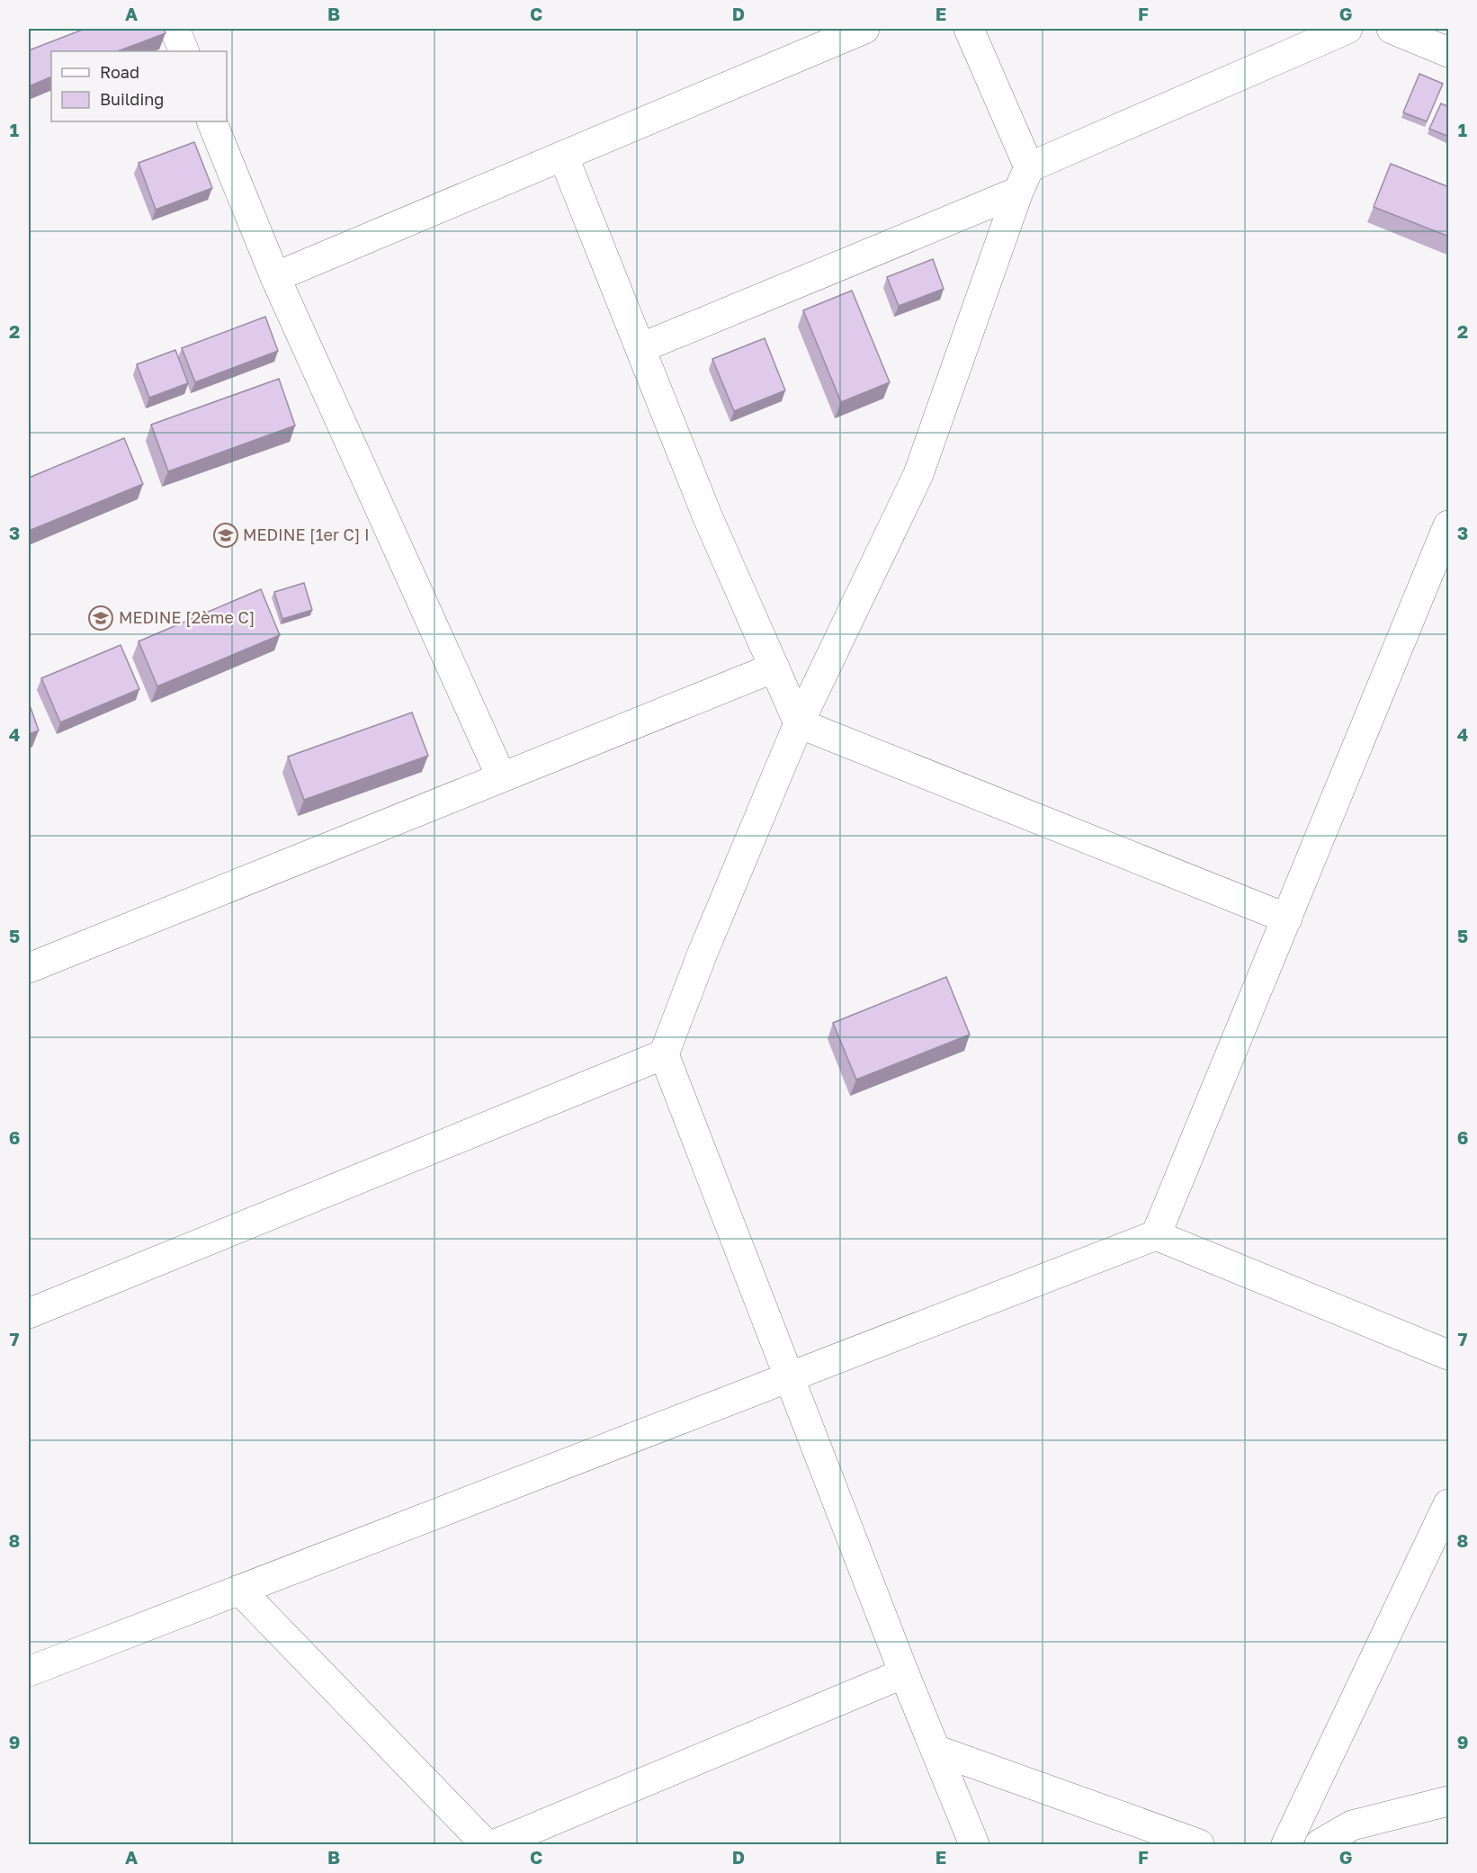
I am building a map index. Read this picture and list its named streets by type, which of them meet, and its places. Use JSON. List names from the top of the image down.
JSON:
{
  "places": {
    "school or university": ["MEDINE [1er C] I", "MEDINE [2ème C]"]
  },
  "legend": ["Road", "Building"],
  "grid": {
    "columns": [
      "A",
      "B",
      "C",
      "D",
      "E",
      "F",
      "G"
    ],
    "rows": [
      "1",
      "2",
      "3",
      "4",
      "5",
      "6",
      "7",
      "8",
      "9"
    ]
  }
}
